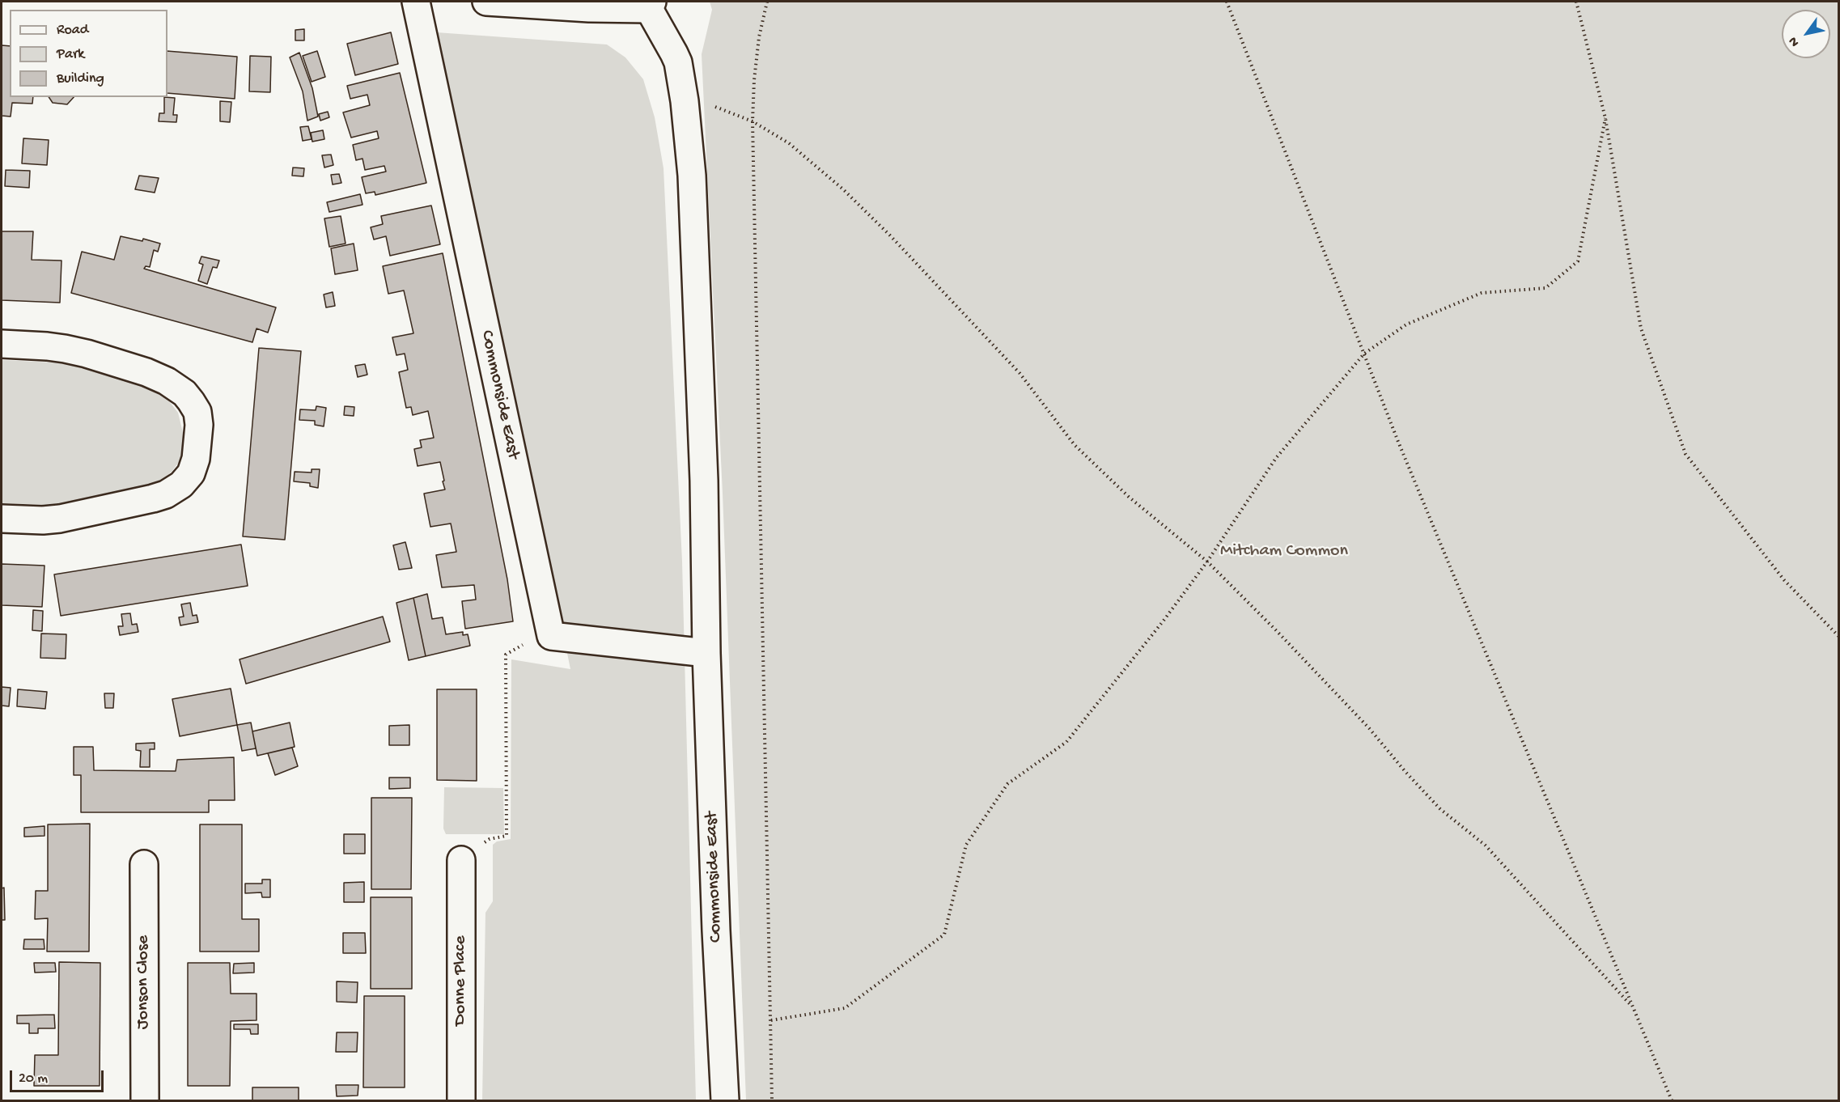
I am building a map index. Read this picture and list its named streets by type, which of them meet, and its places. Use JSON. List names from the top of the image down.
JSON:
{
  "streets": {
    "street": ["Commonside East", "Donne Place", "Jonson Close"]
  },
  "parks": ["Mitcham Common"],
  "legend": ["Road", "Park", "Building"],
  "scale_bar": "20 m",
  "north": "bottom left"
}
